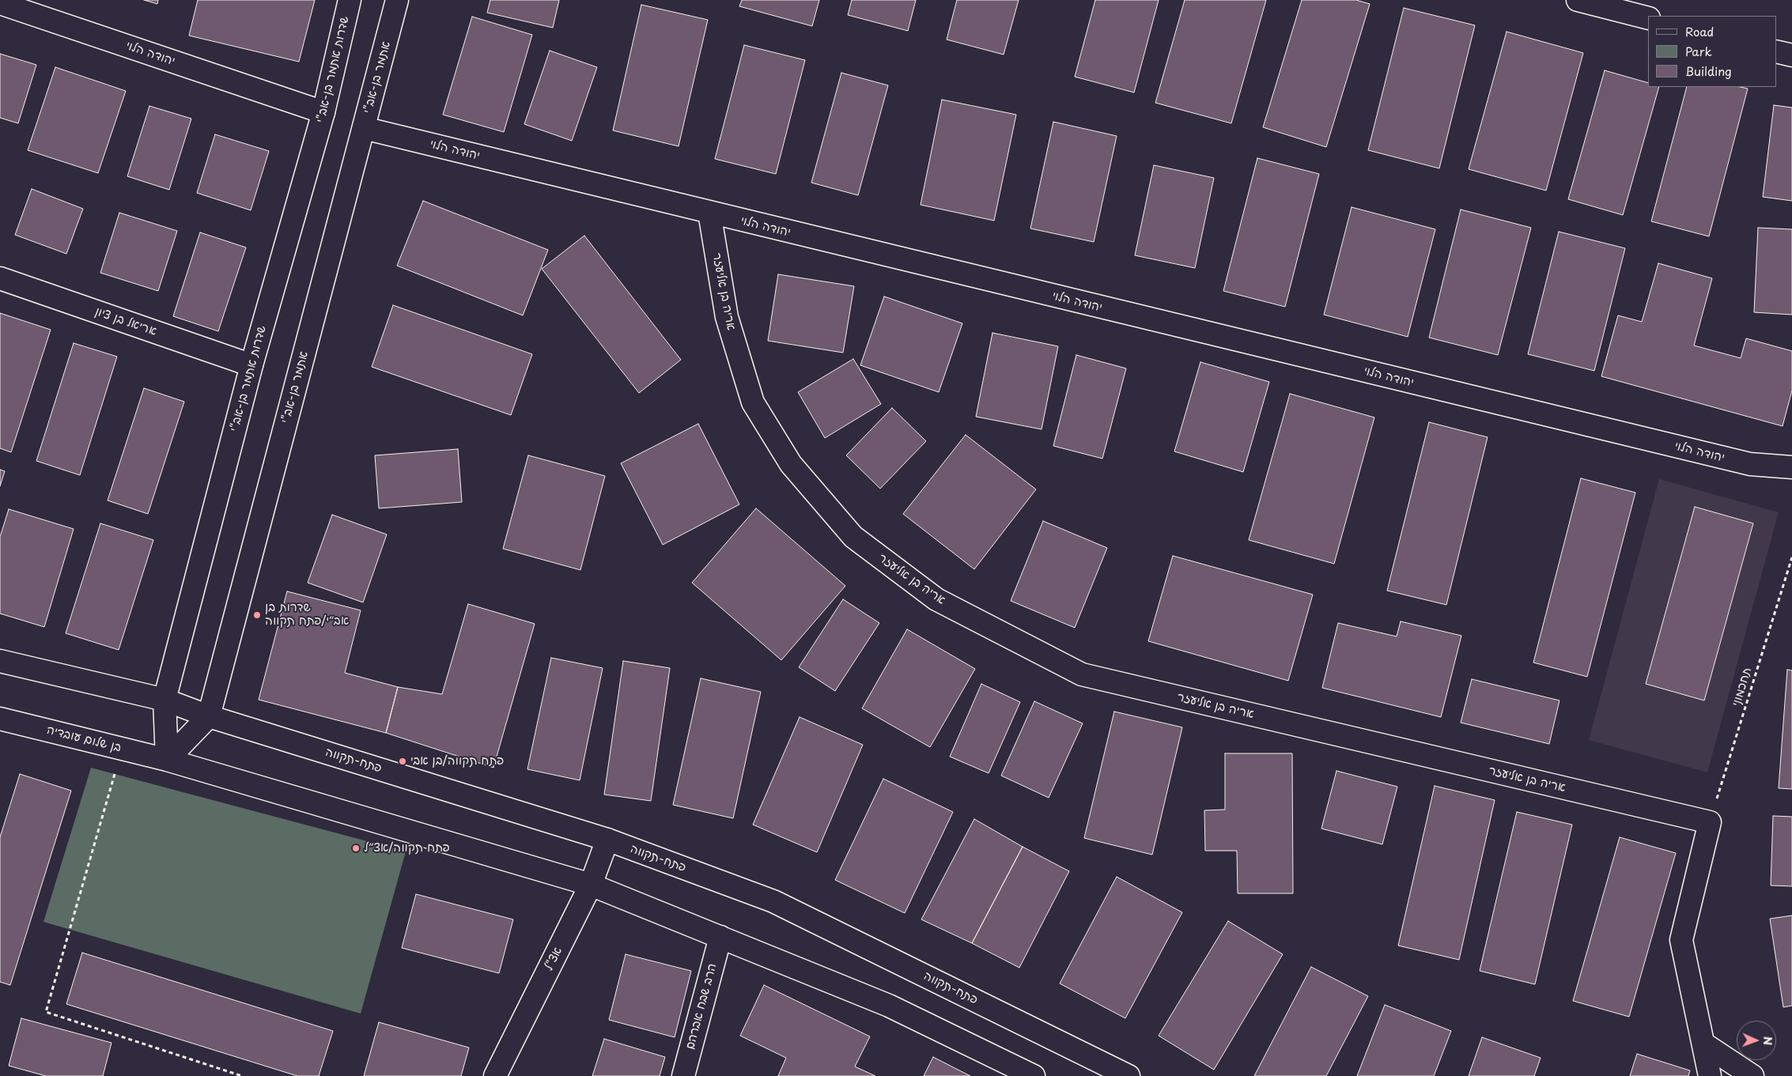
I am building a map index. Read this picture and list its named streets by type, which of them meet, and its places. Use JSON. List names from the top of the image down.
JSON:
{
  "streets": {
    "street": [
      "יהודה הלוי",
      "שדרות אתמר בן-אב\"י",
      "אתמר בן-אב\"י",
      "אריה בן אליעזר",
      "אריאל בן ציון",
      "בן שלום עובדיה",
      "פתח-תקווה",
      "אצ\"ל",
      "הרב שבח אברהם"
    ],
    "path": ["תחכמוני"]
  },
  "crossings": [
    ["יהודה הלוי", "שדרות אתמר בן-אב\"י"],
    ["יהודה הלוי", "אתמר בן-אב\"י"],
    ["יהודה הלוי", "אריה בן אליעזר"],
    ["שדרות אתמר בן-אב\"י", "אתמר בן-אב\"י"],
    ["שדרות אתמר בן-אב\"י", "אריאל בן ציון"],
    ["שדרות אתמר בן-אב\"י", "בן שלום עובדיה"],
    ["שדרות אתמר בן-אב\"י", "פתח-תקווה"],
    ["אתמר בן-אב\"י", "בן שלום עובדיה"],
    ["אתמר בן-אב\"י", "פתח-תקווה"],
    ["אריה בן אליעזר", "תחכמוני"],
    ["פתח-תקווה", "אצ\"ל"]
  ],
  "places": ["שדרות בן אב״י/פתח תקווה", "פתח תקווה/בן אבי", "פתח תקווה/אצ״ל"],
  "legend": ["Road", "Park", "Building"],
  "north": "right"
}
